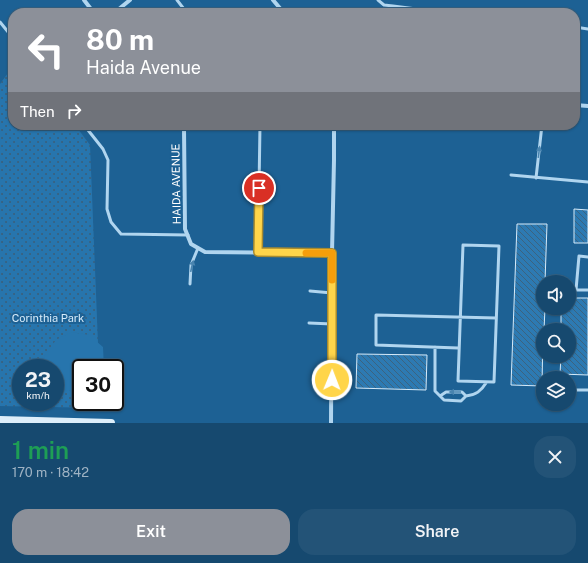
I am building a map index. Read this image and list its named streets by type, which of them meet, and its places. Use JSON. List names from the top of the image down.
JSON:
{
  "streets": {
    "street": ["HAIDA AVENUE"]
  },
  "parks": ["Corinthia Park"],
  "page": {
    "turn": ["80 m", "Haida Avenue"],
    "then": "Then",
    "speed": "23 km/h",
    "limit": "30",
    "heading": ["1 min", "170 m · 18:42"],
    "buttons": ["Exit", "Share"]
  }
}
